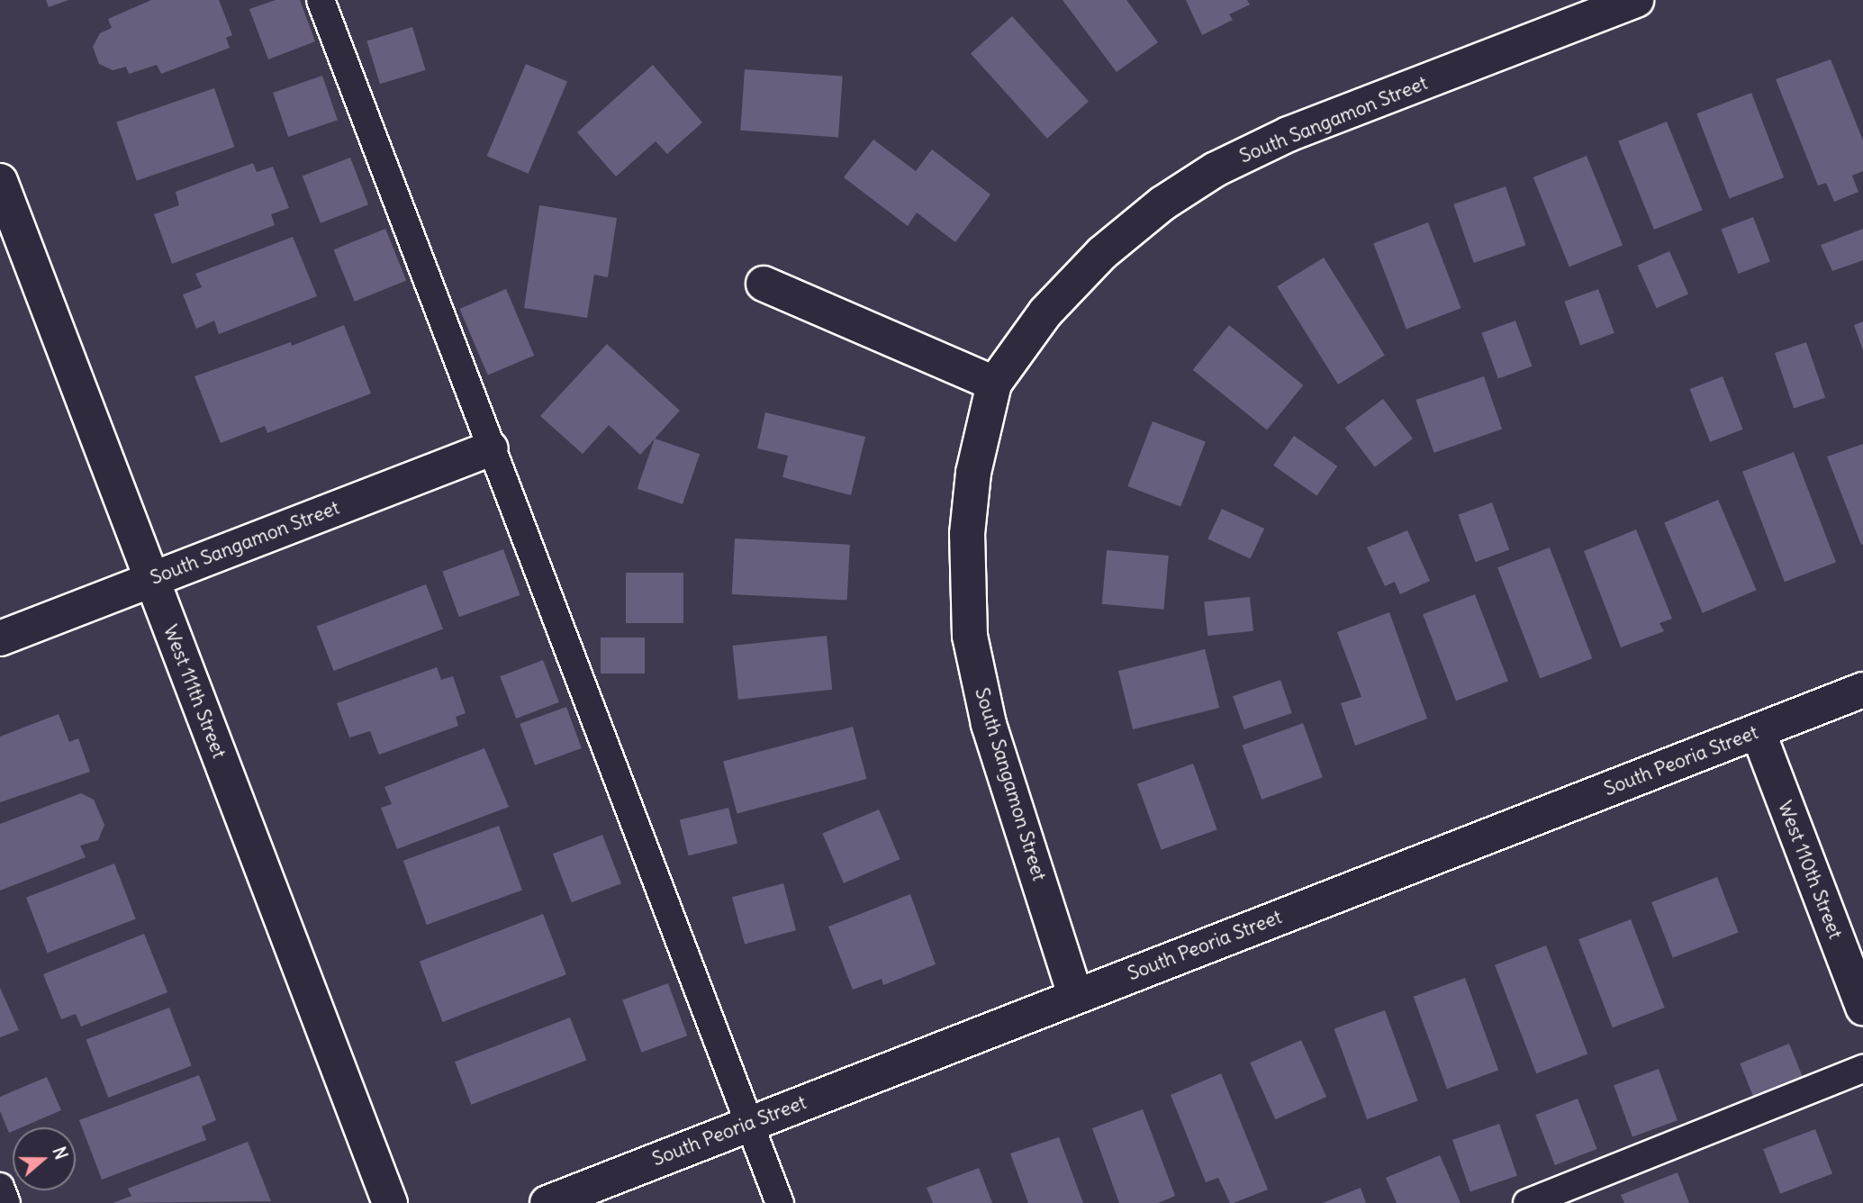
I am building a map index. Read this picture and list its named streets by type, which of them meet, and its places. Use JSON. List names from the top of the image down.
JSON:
{
  "streets": {
    "street": [
      "South Sangamon Street",
      "West 111th Street",
      "South Peoria Street",
      "West 110th Street"
    ]
  },
  "crossings": [
    ["South Sangamon Street", "West 111th Street"],
    ["South Sangamon Street", "South Peoria Street"],
    ["South Peoria Street", "West 110th Street"]
  ],
  "north": "right"
}
